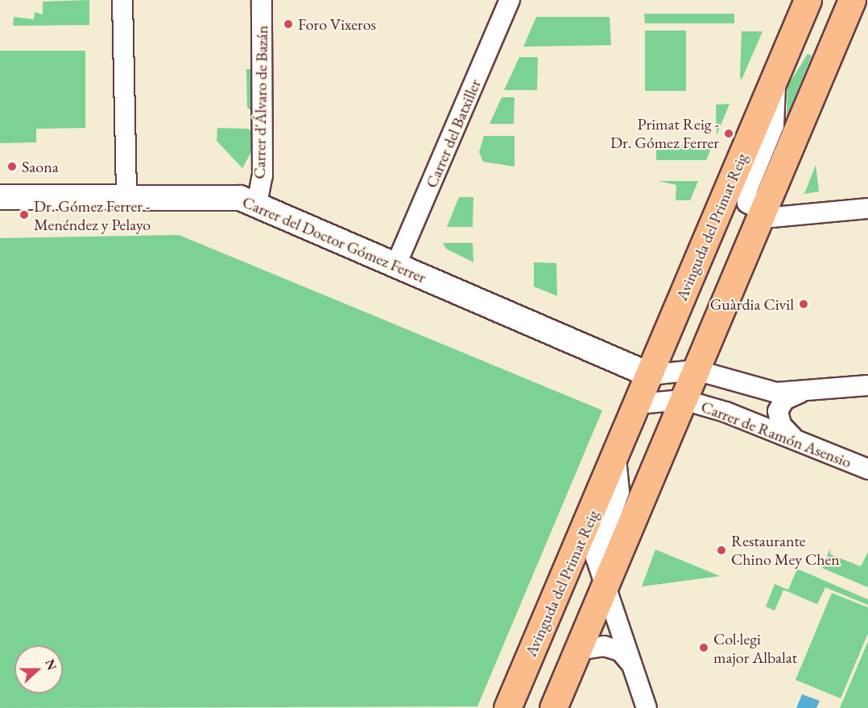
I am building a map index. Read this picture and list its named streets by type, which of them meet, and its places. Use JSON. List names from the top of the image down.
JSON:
{
  "streets": {
    "main road": ["Avinguda del Primat Reig"],
    "street": [
      "Carrer d'Álvaro de Bazán",
      "Carrer del Batxiller",
      "Carrer del Doctor Gómez Ferrer",
      "Carrer de Ramón Asensio"
    ]
  },
  "crossings": [
    ["Carrer d'Álvaro de Bazán", "Carrer del Doctor Gómez Ferrer"],
    ["Carrer del Batxiller", "Carrer del Doctor Gómez Ferrer"],
    ["Avinguda del Primat Reig", "Carrer del Doctor Gómez Ferrer"]
  ],
  "places": [
    "Foro Vixeros",
    "Primat Reig - Dr. Gómez Ferrer",
    "Saona",
    "Dr. Gómez Ferrer - Menéndez y Pelayo",
    "Guàrdia Civil",
    "Restaurante Chino Mey Chen",
    "Col·legi major Albalat"
  ],
  "north": "right"
}
